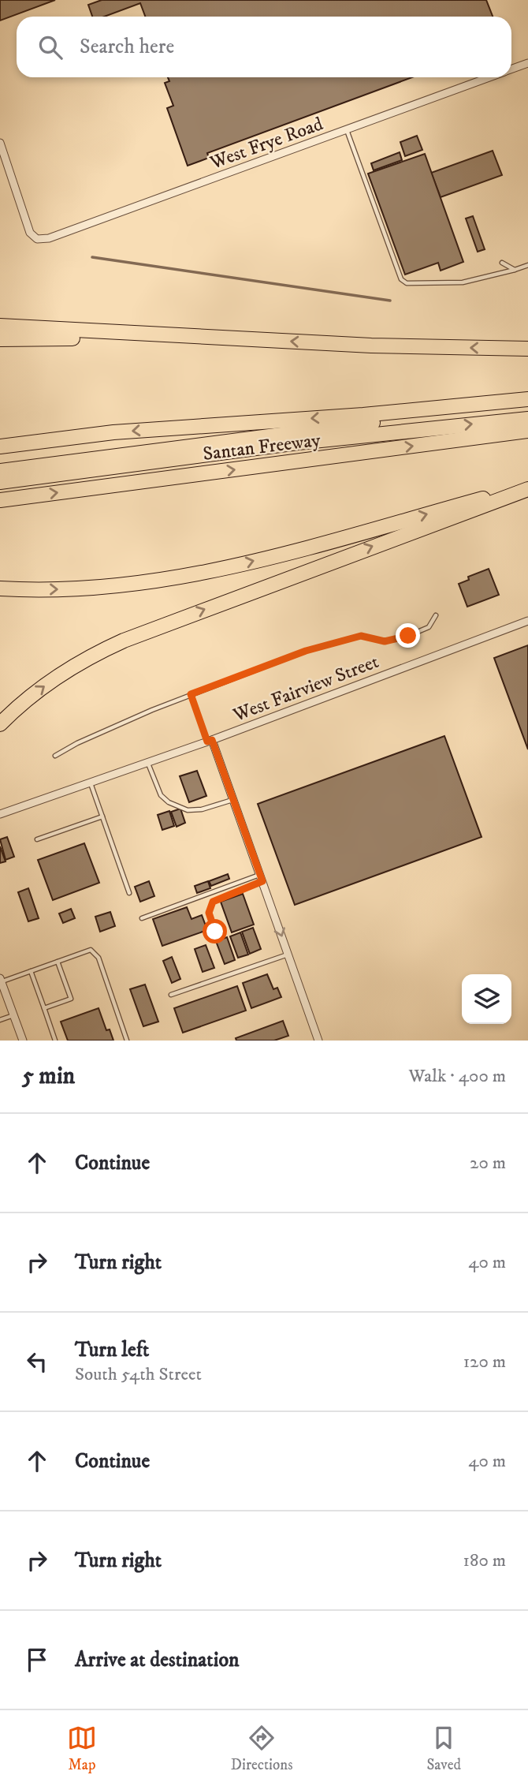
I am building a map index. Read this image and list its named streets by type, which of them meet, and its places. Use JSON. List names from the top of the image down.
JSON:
{
  "streets": {
    "highway": ["Santan Freeway"],
    "street": ["West Frye Road", "West Fairview Street"]
  },
  "page": {
    "search": "Search here",
    "heading": ["5 min", "Walk · 400 m"],
    "list": [
      ["Continue", "20 m"],
      ["Turn right", "40 m"],
      ["Turn left", "South 54th Street", "120 m"],
      ["Continue", "40 m"],
      ["Turn right", "180 m"],
      "Arrive at destination"
    ],
    "nav": ["Map", "Directions", "Saved"]
  }
}
